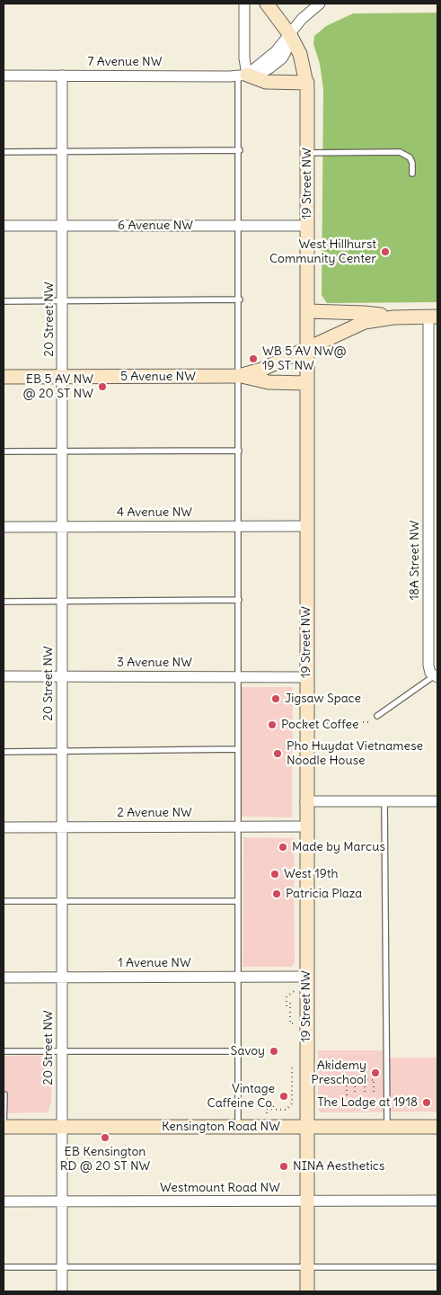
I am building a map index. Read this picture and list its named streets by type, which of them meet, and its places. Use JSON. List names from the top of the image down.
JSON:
{
  "streets": {
    "street": [
      "7 Avenue NW",
      "19 Street NW",
      "6 Avenue NW",
      "20 Street NW",
      "5 Avenue NW",
      "4 Avenue NW",
      "18A Street NW",
      "3 Avenue NW",
      "2 Avenue NW",
      "1 Avenue NW",
      "Kensington Road NW",
      "Westmount Road NW"
    ]
  },
  "crossings": [
    ["7 Avenue NW", "19 Street NW"],
    ["7 Avenue NW", "20 Street NW"],
    ["19 Street NW", "6 Avenue NW"],
    ["19 Street NW", "5 Avenue NW"],
    ["19 Street NW", "4 Avenue NW"],
    ["19 Street NW", "3 Avenue NW"],
    ["19 Street NW", "2 Avenue NW"],
    ["19 Street NW", "1 Avenue NW"],
    ["19 Street NW", "Kensington Road NW"],
    ["19 Street NW", "Westmount Road NW"],
    ["6 Avenue NW", "20 Street NW"],
    ["20 Street NW", "5 Avenue NW"],
    ["20 Street NW", "4 Avenue NW"],
    ["20 Street NW", "3 Avenue NW"],
    ["20 Street NW", "2 Avenue NW"],
    ["20 Street NW", "1 Avenue NW"],
    ["20 Street NW", "Kensington Road NW"],
    ["20 Street NW", "Westmount Road NW"]
  ],
  "places": [
    "West Hillhurst Community Center",
    "WB 5 AV NW@ 19 ST NW",
    "EB 5 AV NW @ 20 ST NW",
    "Jigsaw Space",
    "Pocket Coffee",
    "Pho Huydat Vietnamese Noodle House",
    "Made by Marcus",
    "West 19th",
    "Patricia Plaza",
    "Savoy",
    "Akidemy Preschool",
    "Vintage Caffeine Co.",
    "The Lodge at 1918",
    "EB Kensington RD @ 20 ST NW",
    "NINA Aesthetics"
  ]
}
